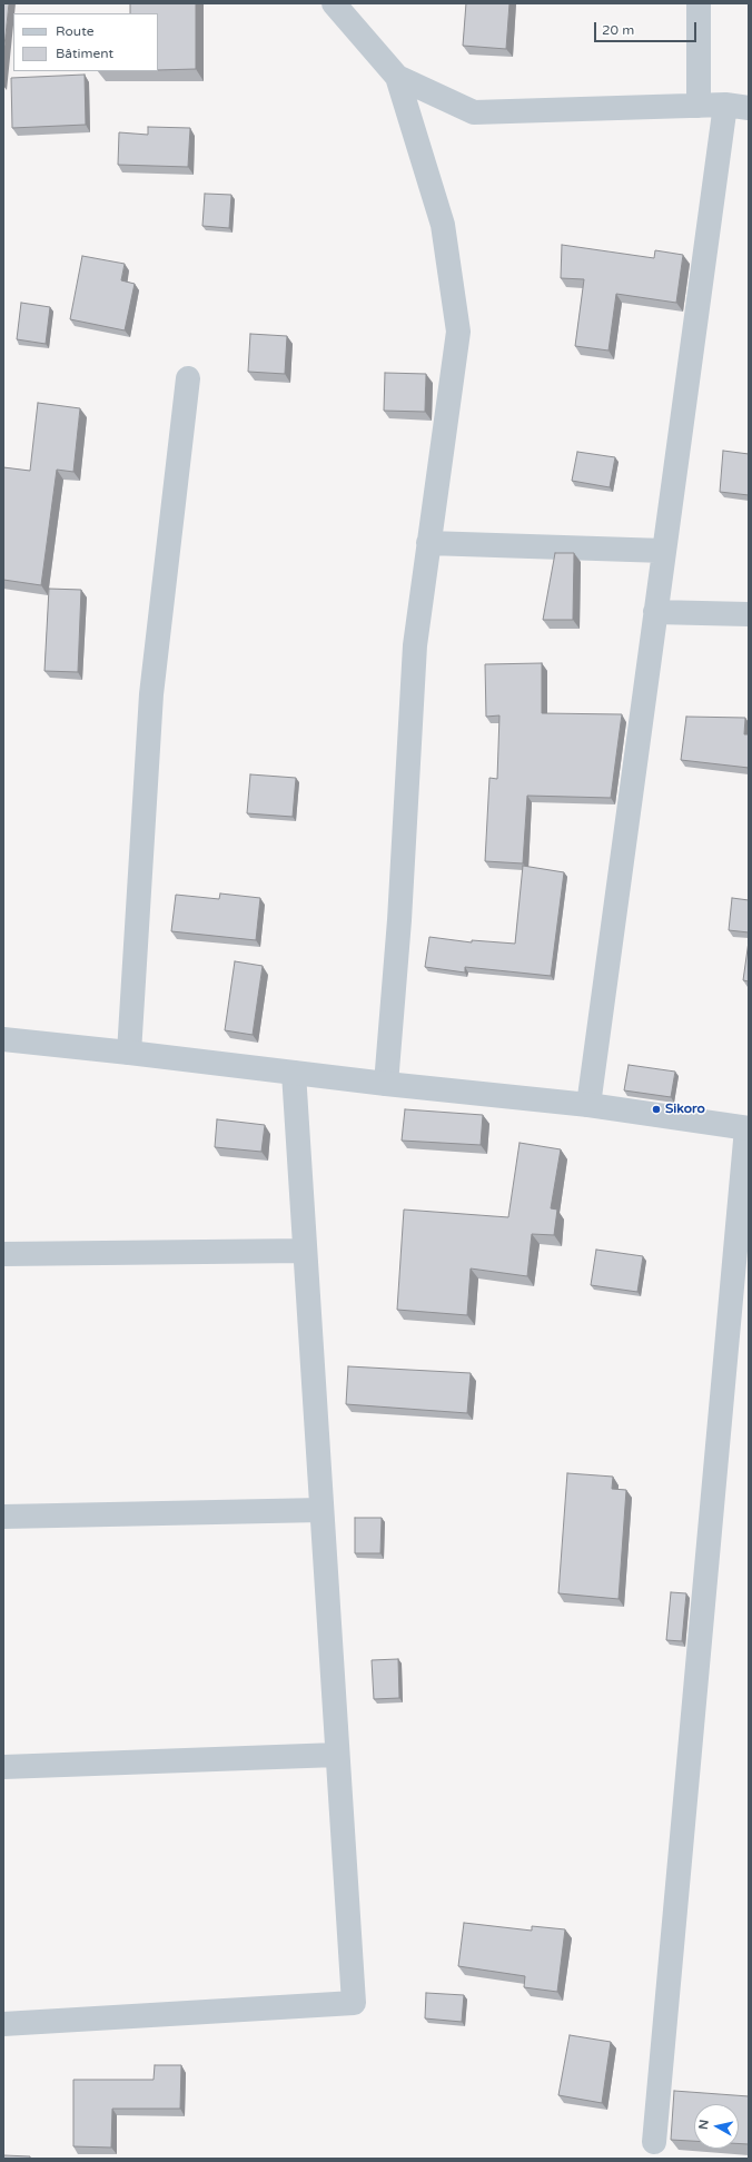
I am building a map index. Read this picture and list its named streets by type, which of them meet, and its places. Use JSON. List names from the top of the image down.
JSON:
{
  "places": ["Sikoro"],
  "legend": ["Route", "Bâtiment"],
  "scale_bar": "20 m",
  "north": "left"
}
